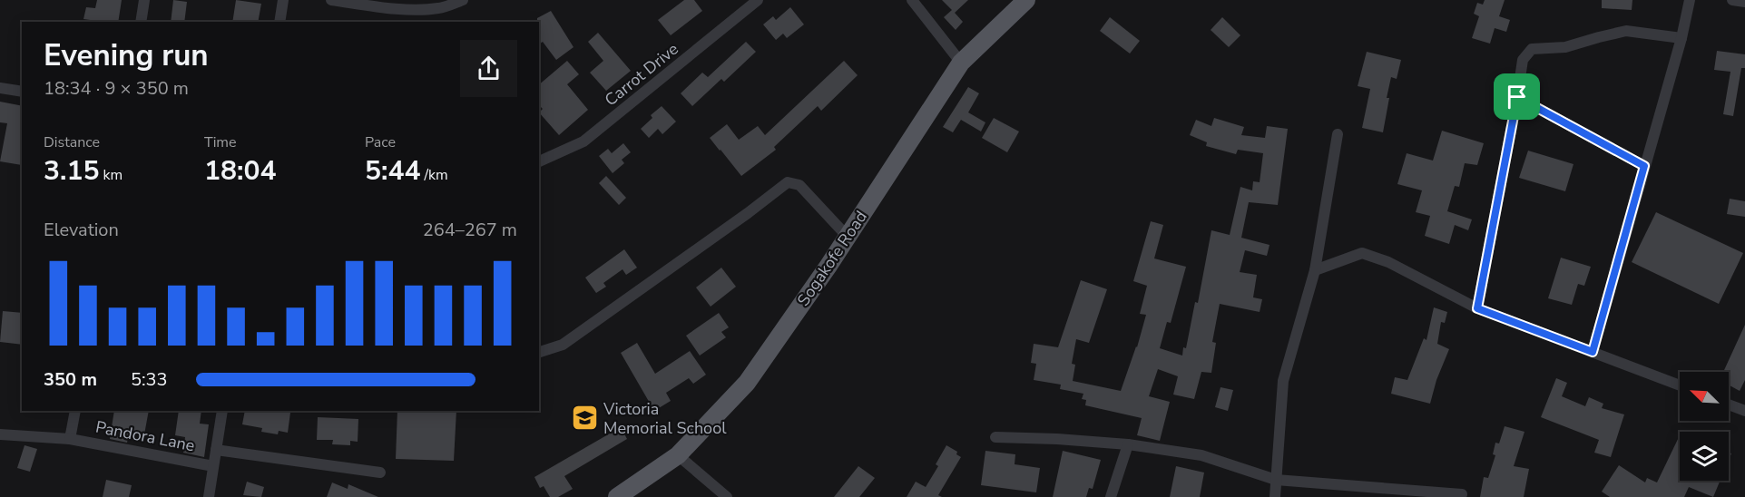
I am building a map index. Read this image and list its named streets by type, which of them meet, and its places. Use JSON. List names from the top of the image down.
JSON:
{
  "streets": {
    "main road": ["Sogakofe Road"],
    "street": ["Carrot Drive", "Pandora Lane"]
  },
  "places": {
    "school or university": ["Victoria Memorial School"]
  },
  "north": "top left",
  "page": {
    "heading": ["Evening run", "18:34 · 9 × 350 m"],
    "stats": [
      ["Distance", "3.15 km"],
      ["Time", "18:04"],
      ["Pace", "5:44 /km"]
    ],
    "chart": ["Elevation", "264–267 m"],
    "list": [
      {
        "name": "350 m",
        "note": "5:33"
      }
    ]
  }
}
